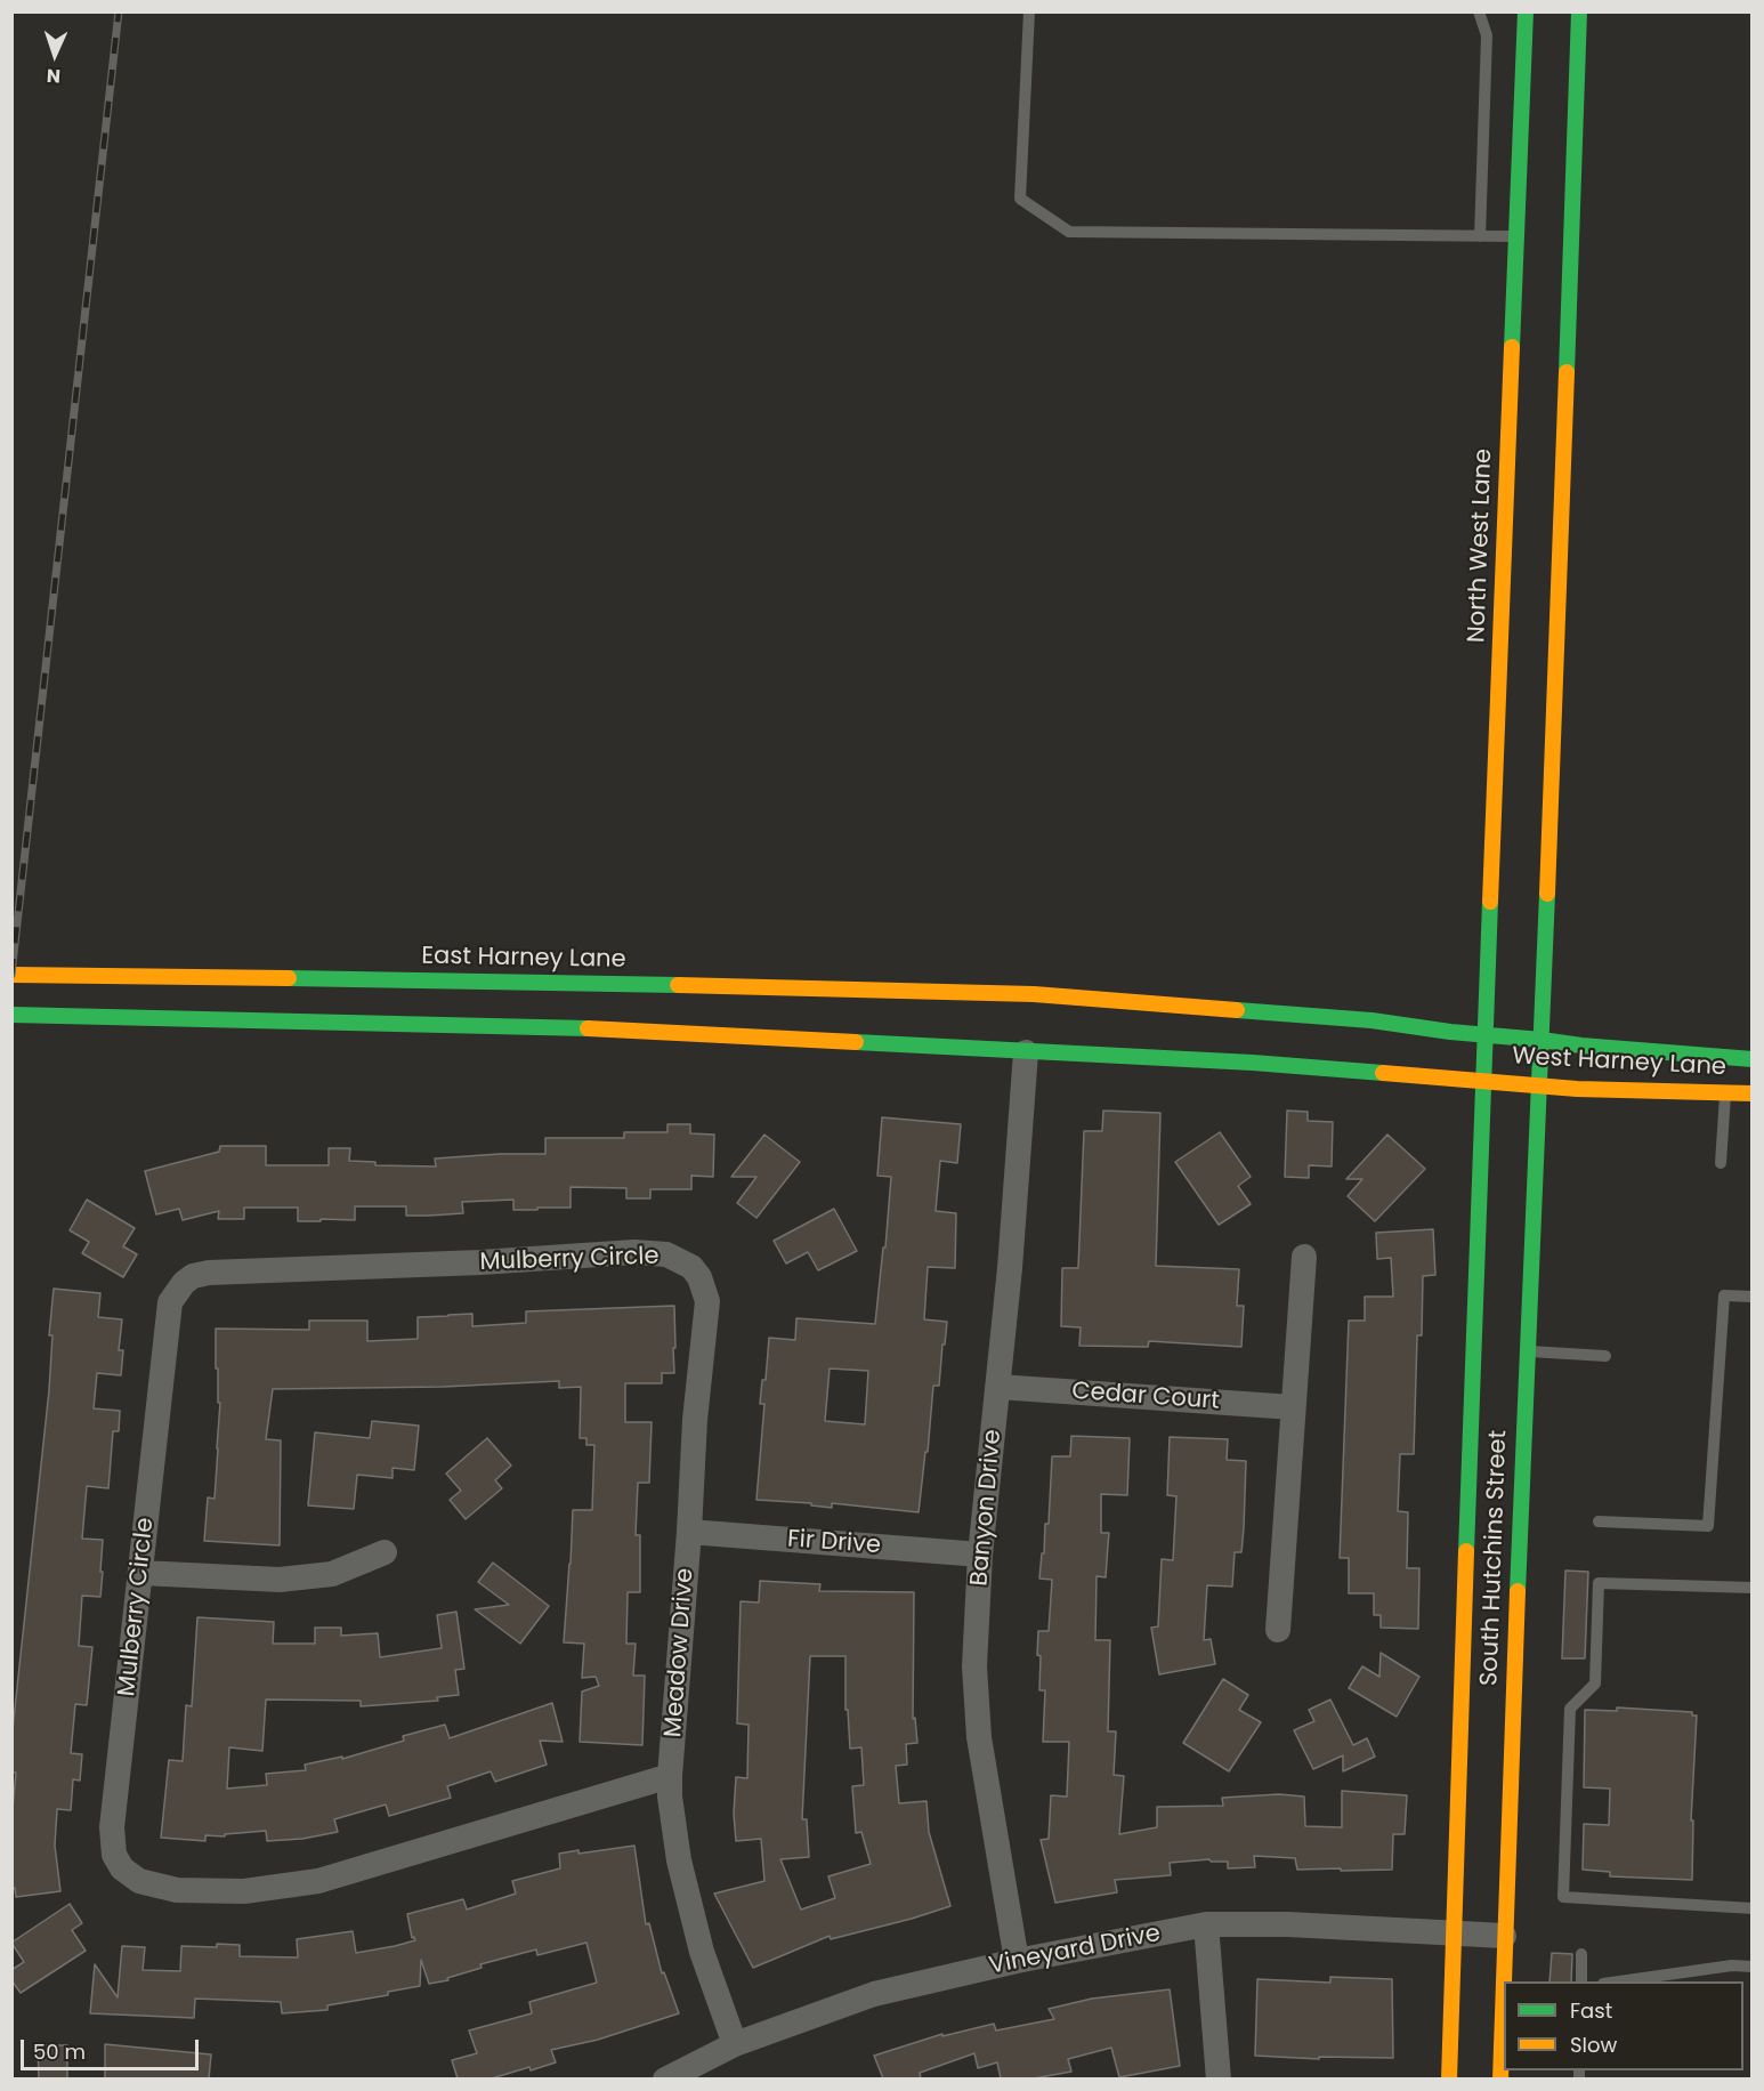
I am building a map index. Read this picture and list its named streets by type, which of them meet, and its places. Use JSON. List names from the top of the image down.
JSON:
{
  "streets": {
    "main road": [
      "North West Lane",
      "East Harney Lane",
      "West Harney Lane",
      "South Hutchins Street"
    ],
    "street": [
      "Mulberry Circle",
      "Cedar Court",
      "Banyon Drive",
      "Fir Drive",
      "Meadow Drive",
      "Vineyard Drive"
    ]
  },
  "crossings": [
    ["North West Lane", "East Harney Lane"],
    ["North West Lane", "West Harney Lane"],
    ["North West Lane", "South Hutchins Street"],
    ["East Harney Lane", "West Harney Lane"],
    ["West Harney Lane", "Banyon Drive"],
    ["West Harney Lane", "South Hutchins Street"],
    ["Mulberry Circle", "Meadow Drive"],
    ["Cedar Court", "Banyon Drive"],
    ["Banyon Drive", "Fir Drive"],
    ["Banyon Drive", "Vineyard Drive"],
    ["Fir Drive", "Meadow Drive"],
    ["South Hutchins Street", "Vineyard Drive"],
    ["Meadow Drive", "Vineyard Drive"]
  ],
  "legend": ["Fast", "Slow"],
  "scale_bar": "50 m",
  "north": "bottom"
}
